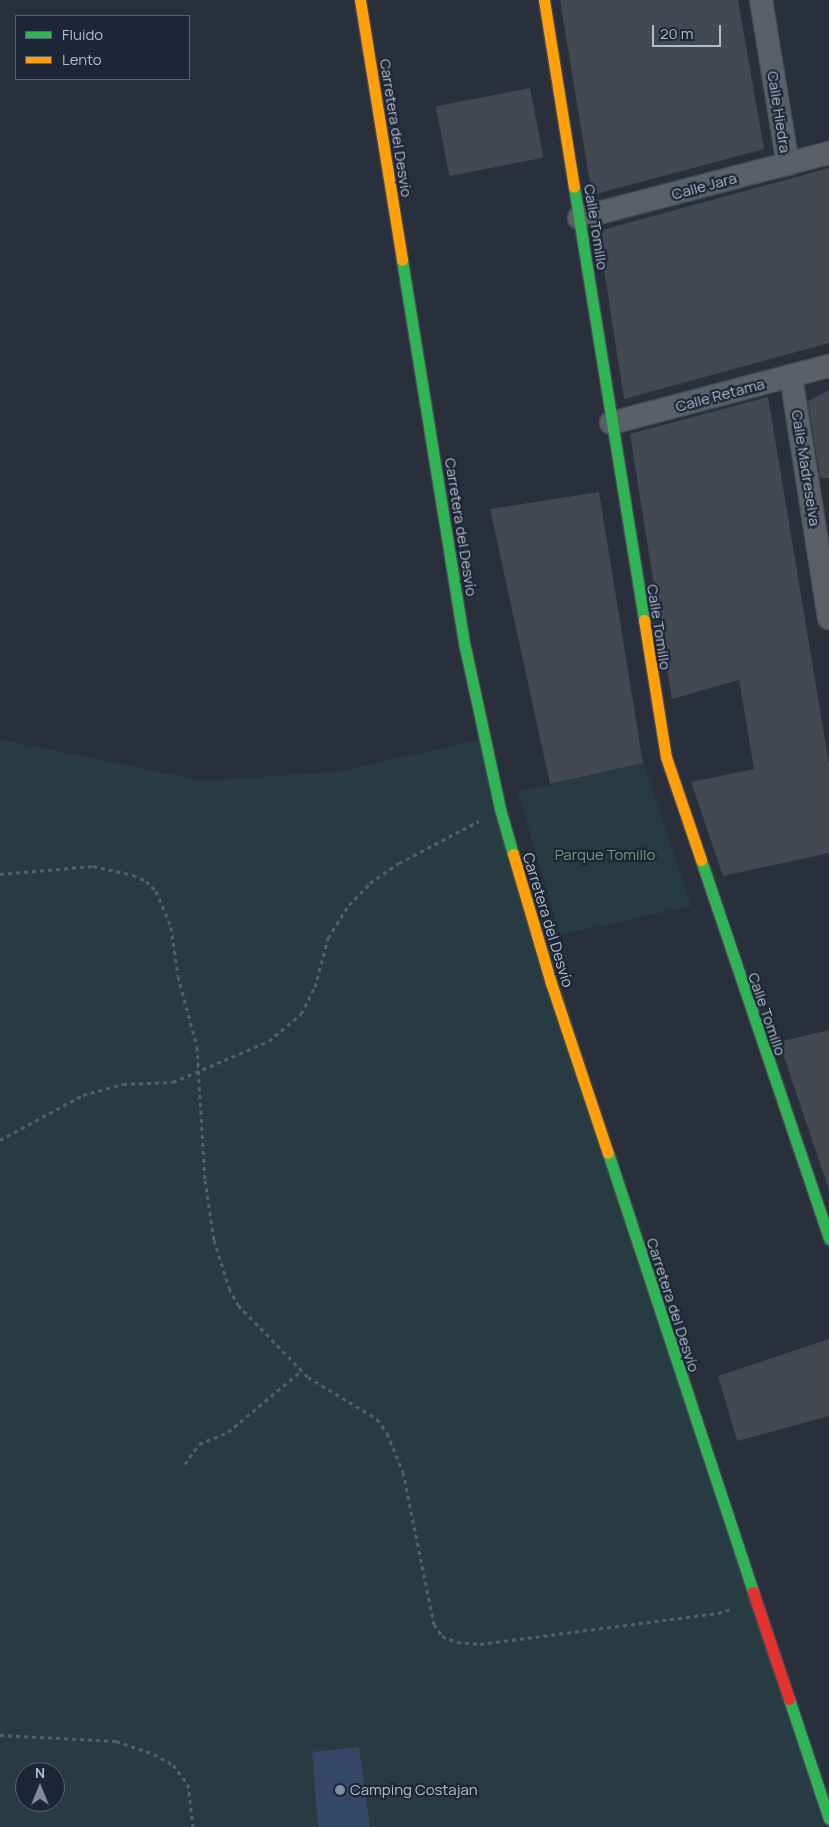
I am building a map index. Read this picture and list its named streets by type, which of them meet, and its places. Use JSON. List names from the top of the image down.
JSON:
{
  "streets": {
    "main road": ["Carretera del Desvío", "Calle Tomillo"],
    "street": [
      "Calle Hiedra",
      "Calle Jara",
      "Calle Retama",
      "Calle Madreselva"
    ]
  },
  "crossings": [
    ["Calle Hiedra", "Calle Jara"],
    ["Calle Jara", "Calle Tomillo"],
    ["Calle Tomillo", "Calle Retama"],
    ["Calle Retama", "Calle Madreselva"]
  ],
  "parks": ["Parque Tomillo"],
  "places": ["Camping Costajan"],
  "legend": ["Fluido", "Lento"],
  "scale_bar": "20 m",
  "north": "top"
}
